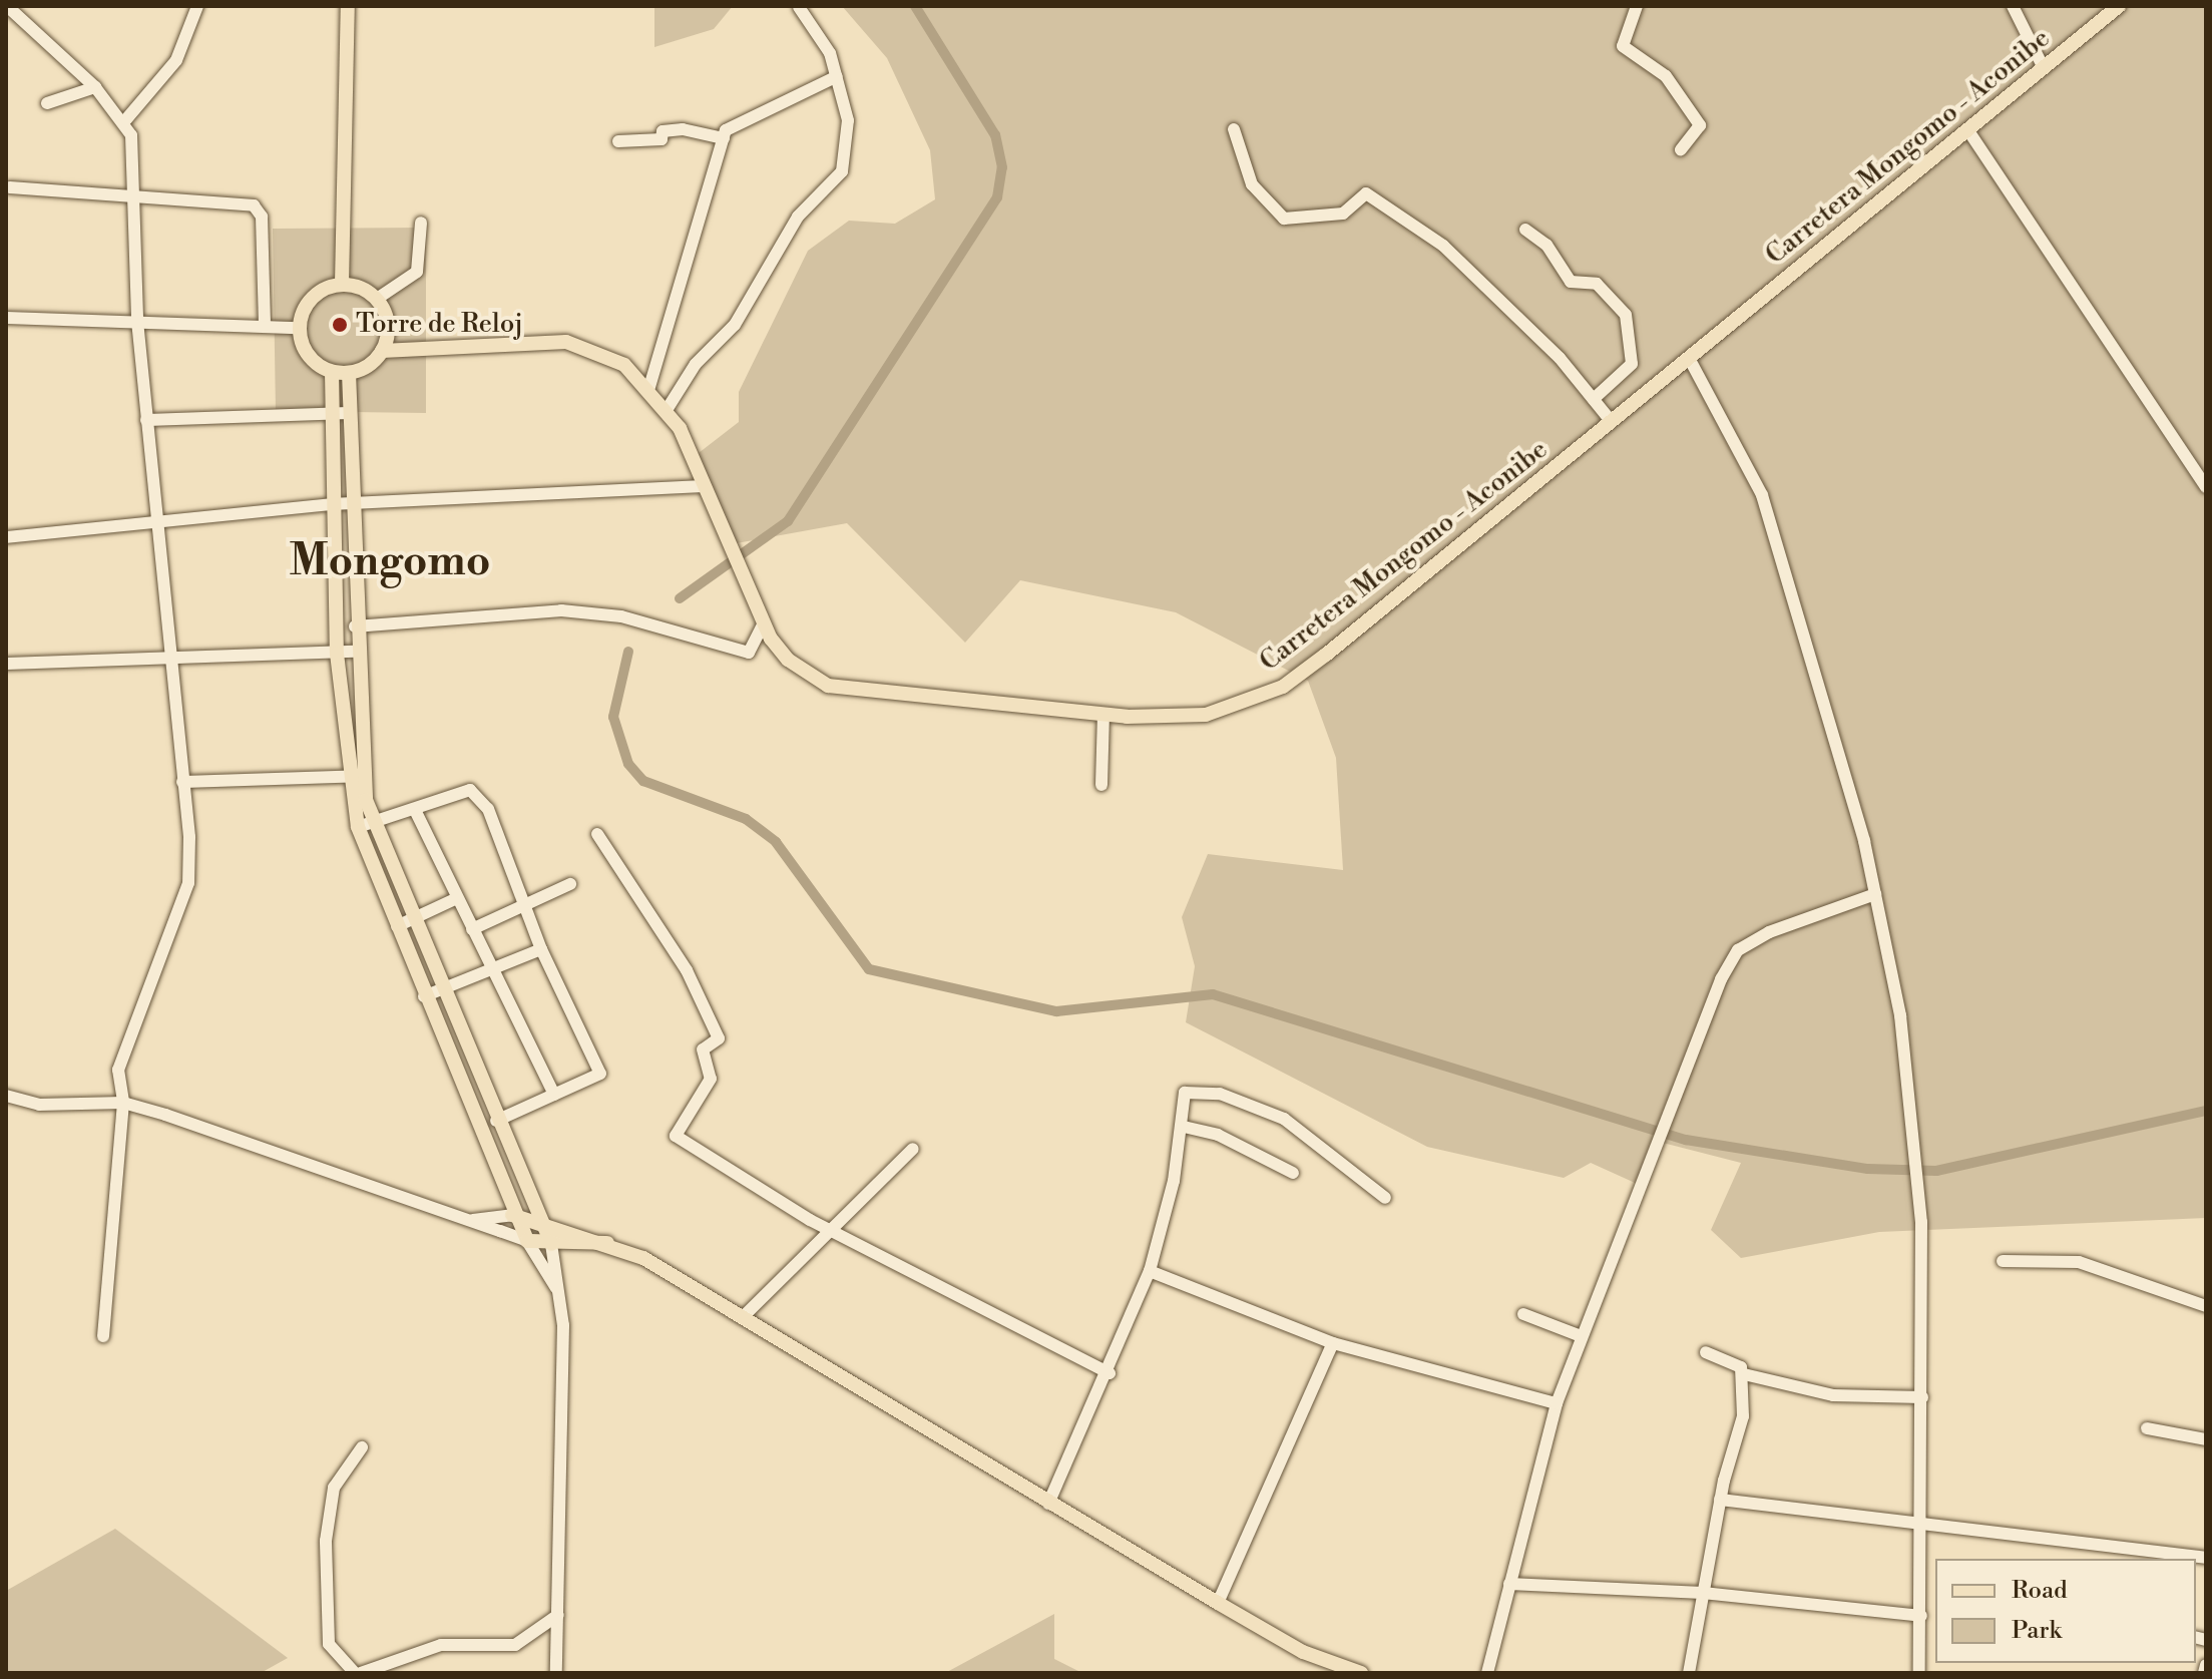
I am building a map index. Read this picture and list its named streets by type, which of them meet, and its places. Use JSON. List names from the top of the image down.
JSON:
{
  "streets": {
    "main road": ["Carretera Mongomo - Aconibe"]
  },
  "districts": ["Mongomo"],
  "places": ["Torre de Reloj"],
  "legend": ["Road", "Park"]
}
